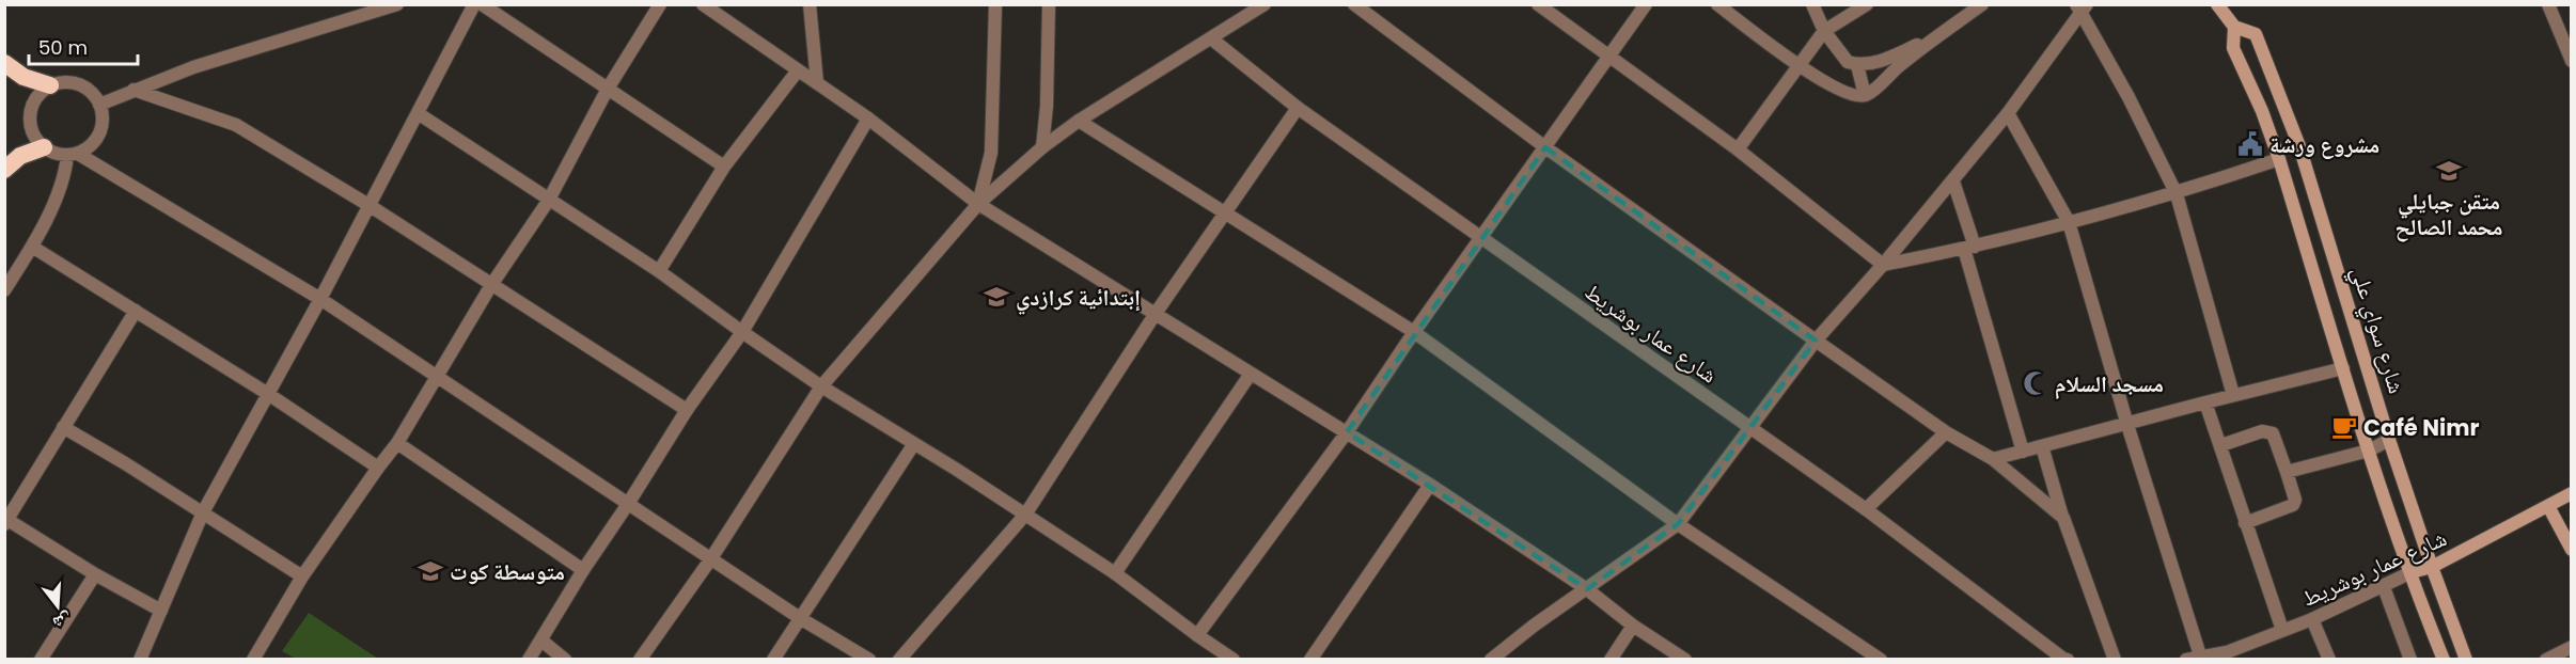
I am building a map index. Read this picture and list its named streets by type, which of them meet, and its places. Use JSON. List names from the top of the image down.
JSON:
{
  "streets": {
    "main road": ["شارع سواي علي", "شارع عمار بوشريط"]
  },
  "crossings": [
    ["شارع سواي علي", "شارع عمار بوشريط"]
  ],
  "places": {
    "public building": ["مشروع ورشة"],
    "school or university": ["متقن جبايلي محمد الصالح", "إبتدائية كرازدي", "متوسطة كوت"],
    "mosque": ["مسجد السلام"],
    "cafe": ["Café Nimr"]
  },
  "scale_bar": "50 m",
  "north": "bottom"
}
